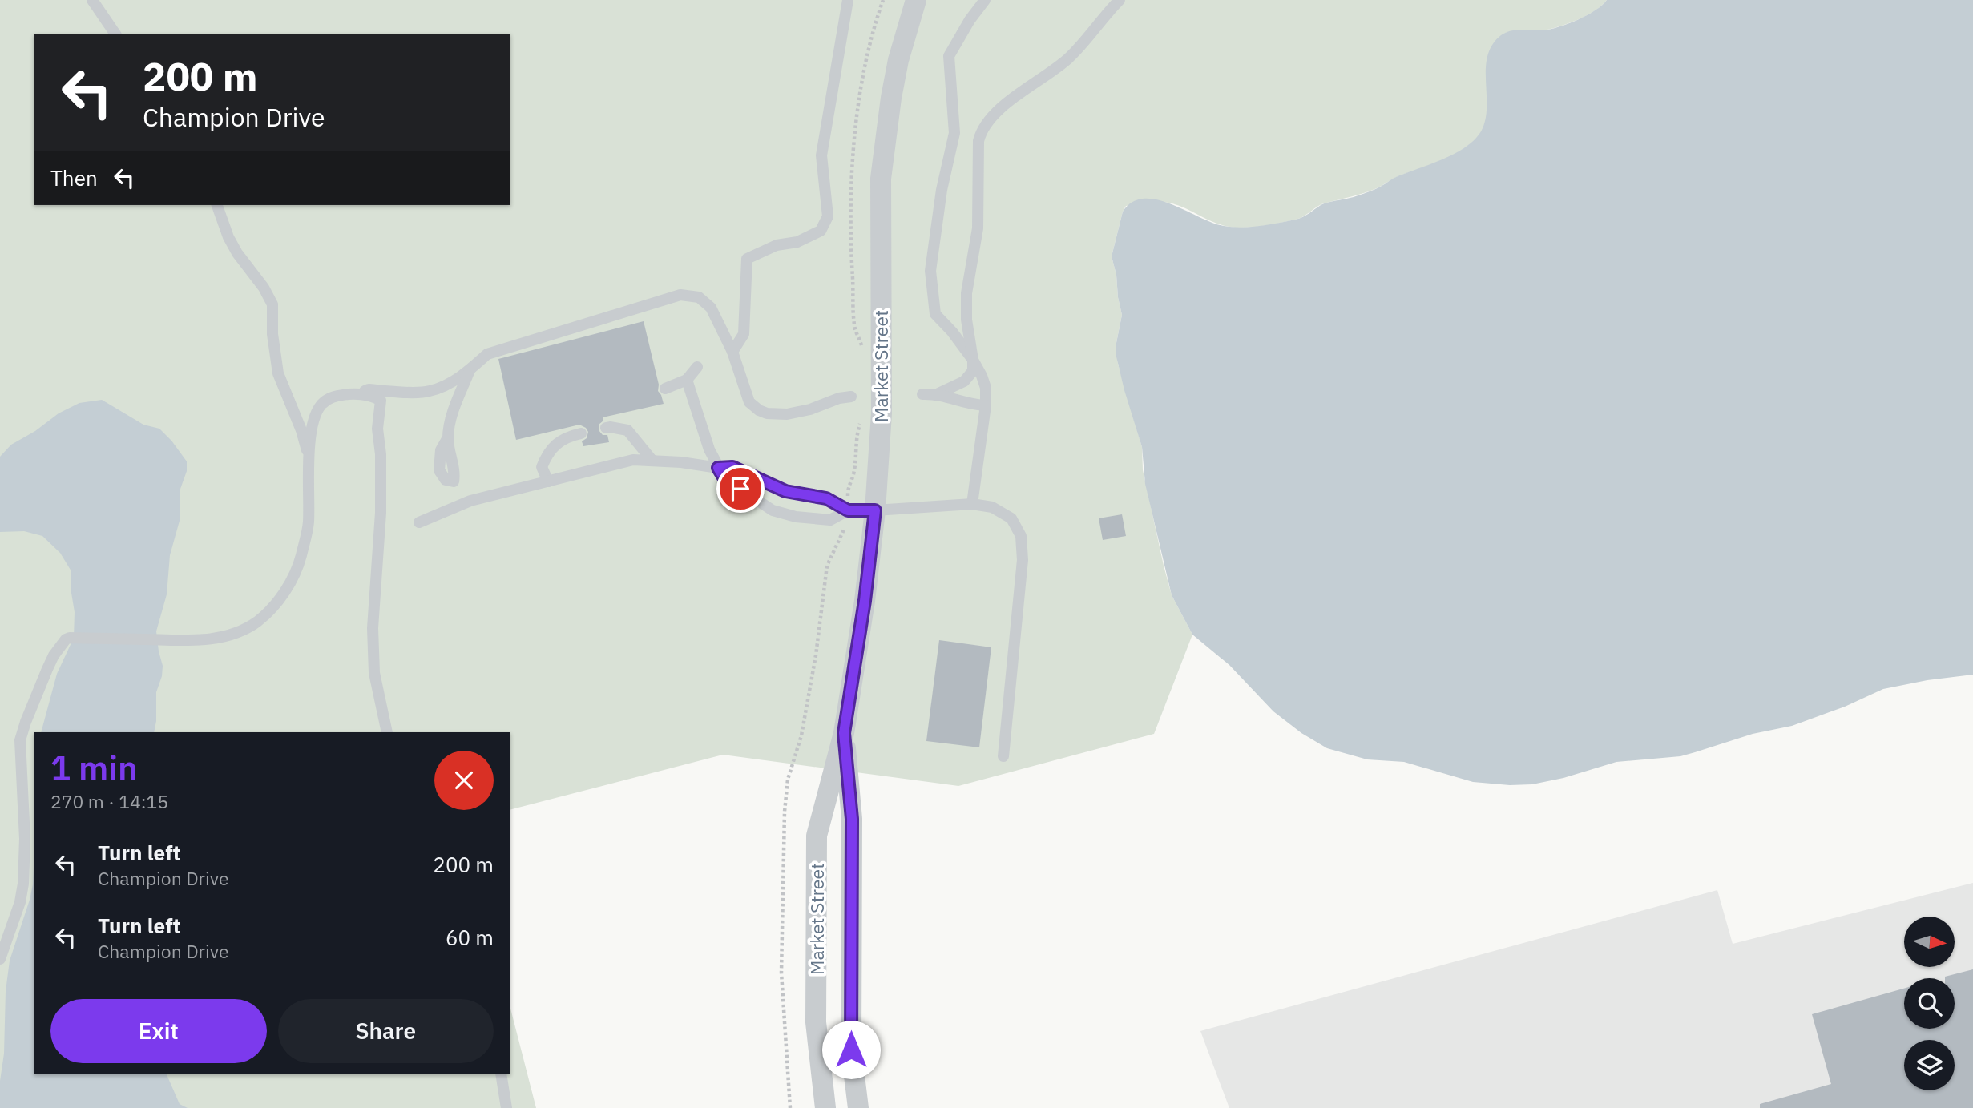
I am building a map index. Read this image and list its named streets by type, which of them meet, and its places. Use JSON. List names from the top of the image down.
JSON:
{
  "streets": {
    "street": ["Market Street"]
  },
  "north": "right",
  "page": {
    "turn": ["200 m", "Champion Drive"],
    "then": "Then",
    "heading": ["1 min", "270 m · 14:15"],
    "list": [
      {
        "name": "Turn left",
        "note": "Champion Drive",
        "value": "200 m"
      },
      {
        "name": "Turn left",
        "note": "Champion Drive",
        "value": "60 m"
      }
    ],
    "buttons": ["Exit", "Share"]
  }
}
